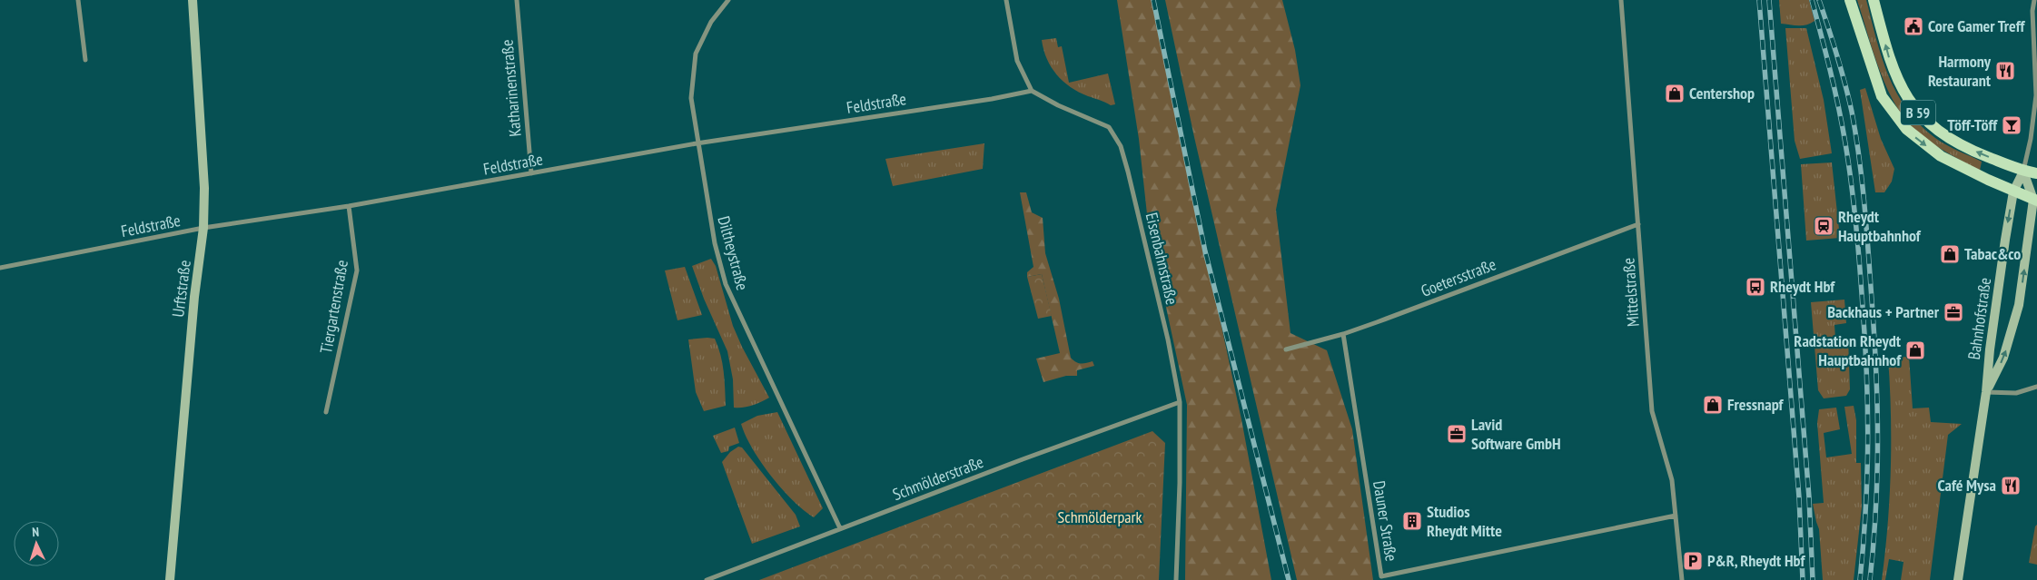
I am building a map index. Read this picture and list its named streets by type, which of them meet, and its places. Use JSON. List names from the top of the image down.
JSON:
{
  "streets": {
    "main road": ["B 59", "Urftstraße", "Bahnhofstraße"],
    "street": [
      "Katharinenstraße",
      "Feldstraße",
      "Diltheystraße",
      "Eisenbahnstraße",
      "Goetersstraße",
      "Mittelstraße",
      "Tiergartenstraße",
      "Schmölderstraße",
      "Dauner Straße"
    ]
  },
  "crossings": [
    ["Katharinenstraße", "Feldstraße"],
    ["Feldstraße", "Diltheystraße"],
    ["Feldstraße", "Eisenbahnstraße"],
    ["Feldstraße", "Urftstraße"],
    ["Feldstraße", "Tiergartenstraße"],
    ["B 59", "Bahnhofstraße"],
    ["Diltheystraße", "Schmölderstraße"],
    ["Eisenbahnstraße", "Schmölderstraße"],
    ["Goetersstraße", "Mittelstraße"],
    ["Goetersstraße", "Dauner Straße"],
    ["Mittelstraße", "Dauner Straße"]
  ],
  "parks": ["Schmölderpark"],
  "places": {
    "public building": ["Core Gamer Treff"],
    "restaurant": ["Harmony Restaurant", "Café Mysa"],
    "shop": [
      "Centershop",
      "Tabac&co",
      "Radstation Rheydt Hauptbahnhof",
      "Fressnapf"
    ],
    "bar": ["Töff-Töff"],
    "station": ["Rheydt Hauptbahnhof"],
    "bus stop": ["Rheydt Hbf"],
    "office": ["Backhaus + Partner", "Lavid Software GmbH"],
    "building": ["Studios Rheydt Mitte"],
    "parking": ["P&R, Rheydt Hbf"]
  },
  "north": "top"
}
